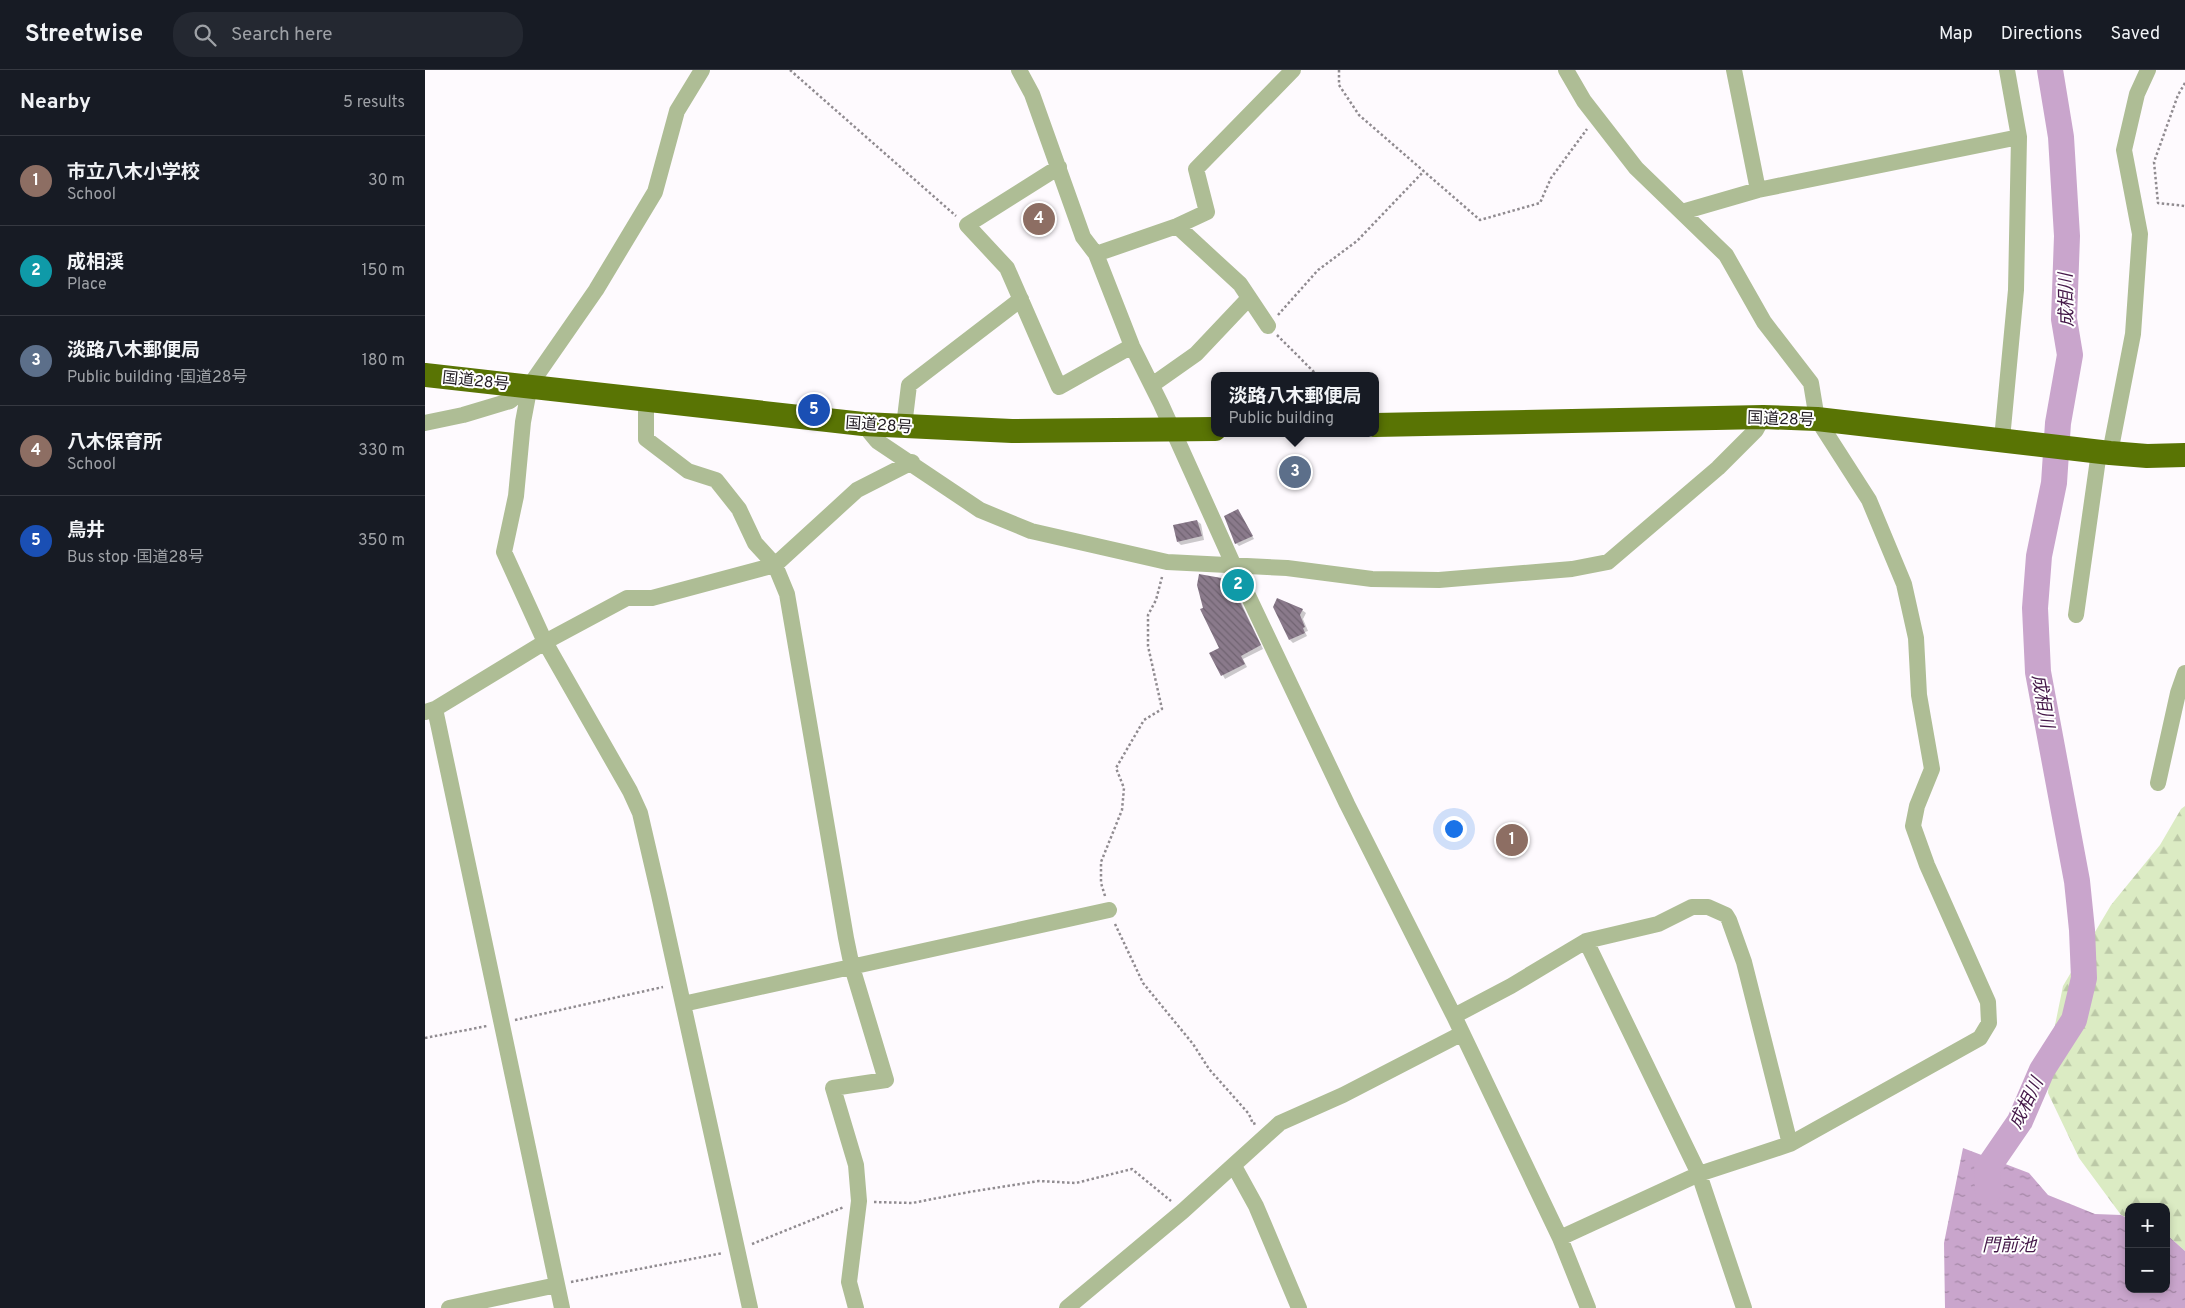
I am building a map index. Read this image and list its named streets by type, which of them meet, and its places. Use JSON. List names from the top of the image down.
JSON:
{
  "streets": {
    "highway": ["国道28号"]
  },
  "water": ["成相川", "門前池"],
  "page": {
    "header": "Streetwise",
    "search": "Search here",
    "nav": ["Map", "Directions", "Saved"],
    "heading": ["Nearby", "5 results"],
    "list": [
      {
        "mark": "1",
        "name": "市立八木小学校",
        "note": "School",
        "value": "30 m"
      },
      {
        "mark": "2",
        "name": "成相渓",
        "note": "Place",
        "value": "150 m"
      },
      {
        "mark": "3",
        "name": "淡路八木郵便局",
        "note": "Public building · 国道28号",
        "value": "180 m"
      },
      {
        "mark": "4",
        "name": "八木保育所",
        "note": "School",
        "value": "330 m"
      },
      {
        "mark": "5",
        "name": "鳥井",
        "note": "Bus stop · 国道28号",
        "value": "350 m"
      }
    ],
    "pins": [
      "4",
      "5",
      "3",
      "2",
      "1"
    ],
    "popup": ["淡路八木郵便局", "Public building"],
    "map_buttons": ["+", "−"]
  }
}
